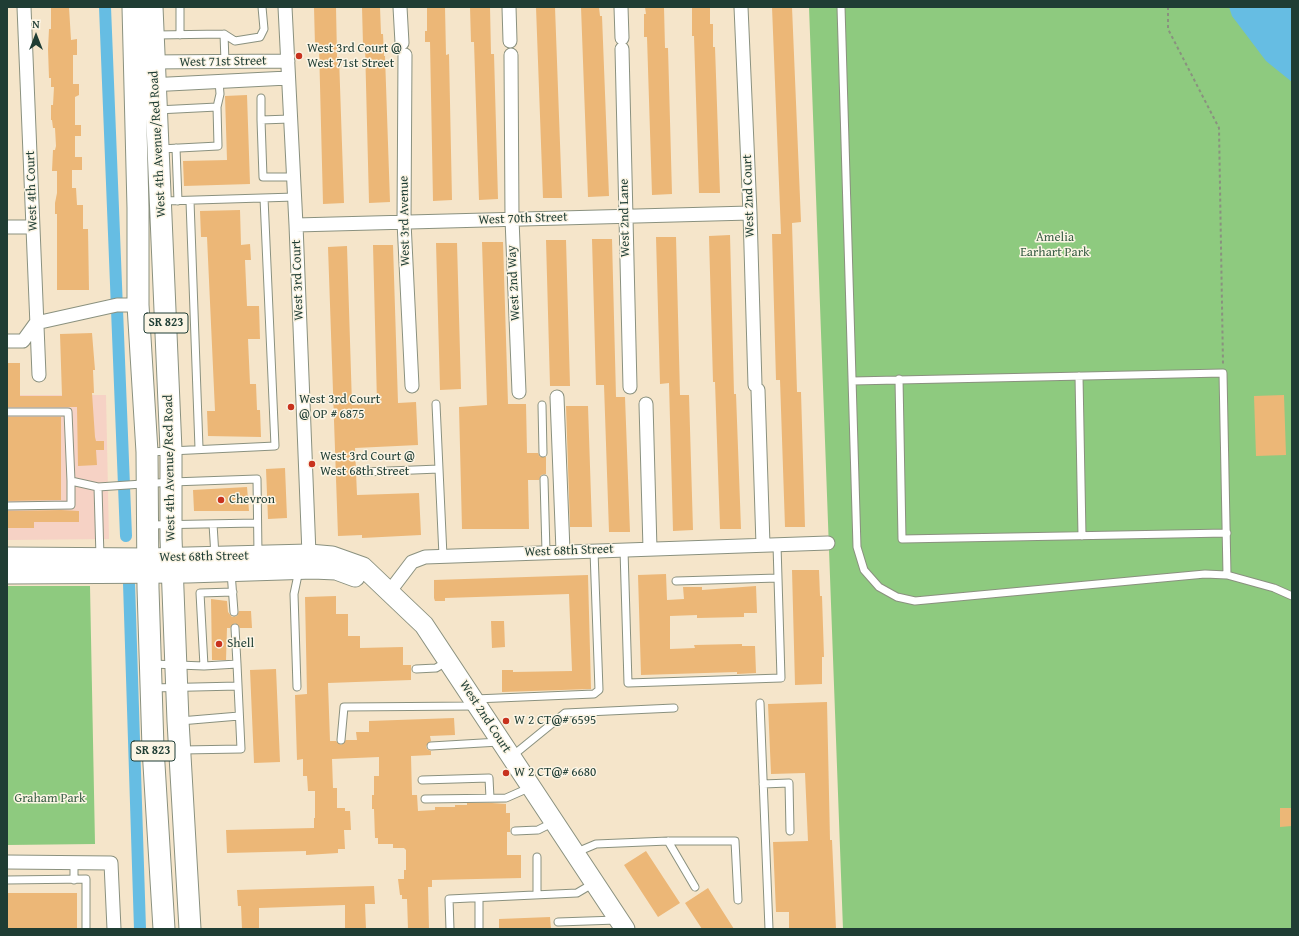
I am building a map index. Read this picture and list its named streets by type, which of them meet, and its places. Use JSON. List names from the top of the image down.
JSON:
{
  "streets": {
    "main road": [
      "West 4th Avenue/Red Road",
      "West 2nd Court",
      "SR 823",
      "West 68th Street"
    ],
    "street": [
      "West 71st Street",
      "West 4th Court",
      "West 2nd Lane",
      "West 70th Street",
      "West 3rd Avenue",
      "West 3rd Court",
      "West 2nd Way"
    ]
  },
  "crossings": [
    ["West 71st Street", "West 4th Avenue/Red Road"],
    ["West 71st Street", "West 3rd Court"],
    ["West 4th Avenue/Red Road", "West 68th Street"],
    ["West 2nd Court", "West 70th Street"],
    ["West 2nd Court", "West 68th Street"],
    ["West 2nd Lane", "West 70th Street"],
    ["West 70th Street", "West 3rd Avenue"],
    ["West 70th Street", "West 3rd Court"],
    ["West 70th Street", "West 2nd Way"],
    ["West 3rd Court", "West 68th Street"]
  ],
  "parks": ["Amelia Earhart Park", "Graham Park"],
  "places": [
    "West 3rd Court @ West 71st Street",
    "West 3rd Court @ OP # 6875",
    "West 3rd Court @ West 68th Street",
    "Chevron",
    "Shell",
    "W 2 CT@# 6595",
    "W 2 CT@# 6680"
  ],
  "north": "top"
}
